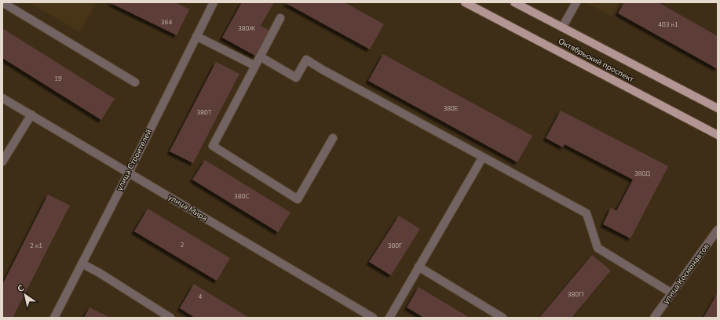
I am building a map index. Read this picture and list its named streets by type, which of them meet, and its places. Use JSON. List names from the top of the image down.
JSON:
{
  "streets": {
    "main road": ["Октябрьский проспект"],
    "street": ["улица Строителей", "улица Мира", "улица Космонавтов"]
  },
  "crossings": [
    ["улица Строителей", "улица Мира"]
  ],
  "house_numbers": [
    "364",
    "403 к1",
    "380Ж",
    "19",
    "380Е",
    "380Т",
    "380Д",
    "380С",
    "2",
    "2 к1",
    "380Г",
    "380П",
    "4"
  ],
  "north": "top left"
}
